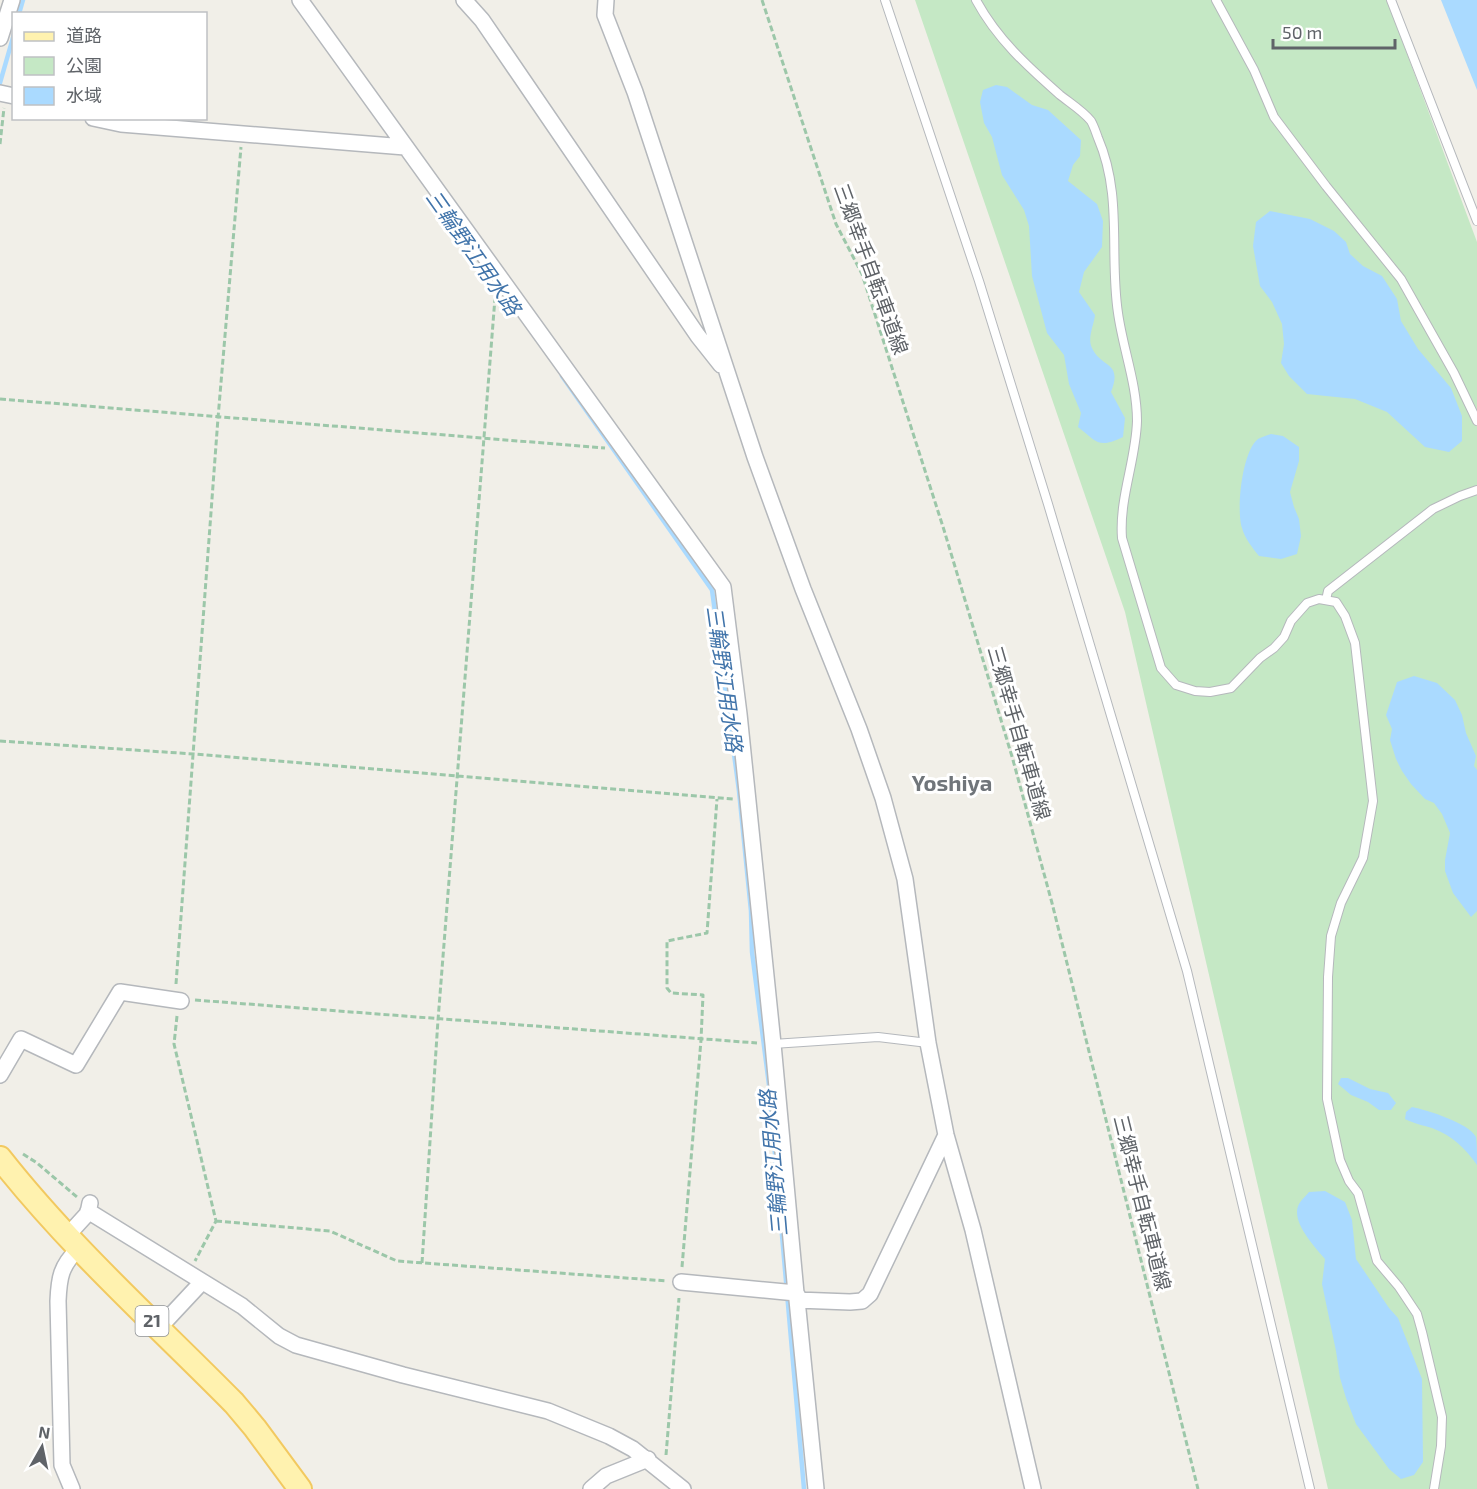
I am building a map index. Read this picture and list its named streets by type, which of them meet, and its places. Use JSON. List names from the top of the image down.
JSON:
{
  "streets": {
    "main road": ["21"],
    "path": ["三郷幸手自転車道線"]
  },
  "districts": ["Yoshiya"],
  "water": ["三輪野江用水路"],
  "legend": ["道路", "公園", "水域"],
  "scale_bar": "50 m",
  "north": "top"
}
